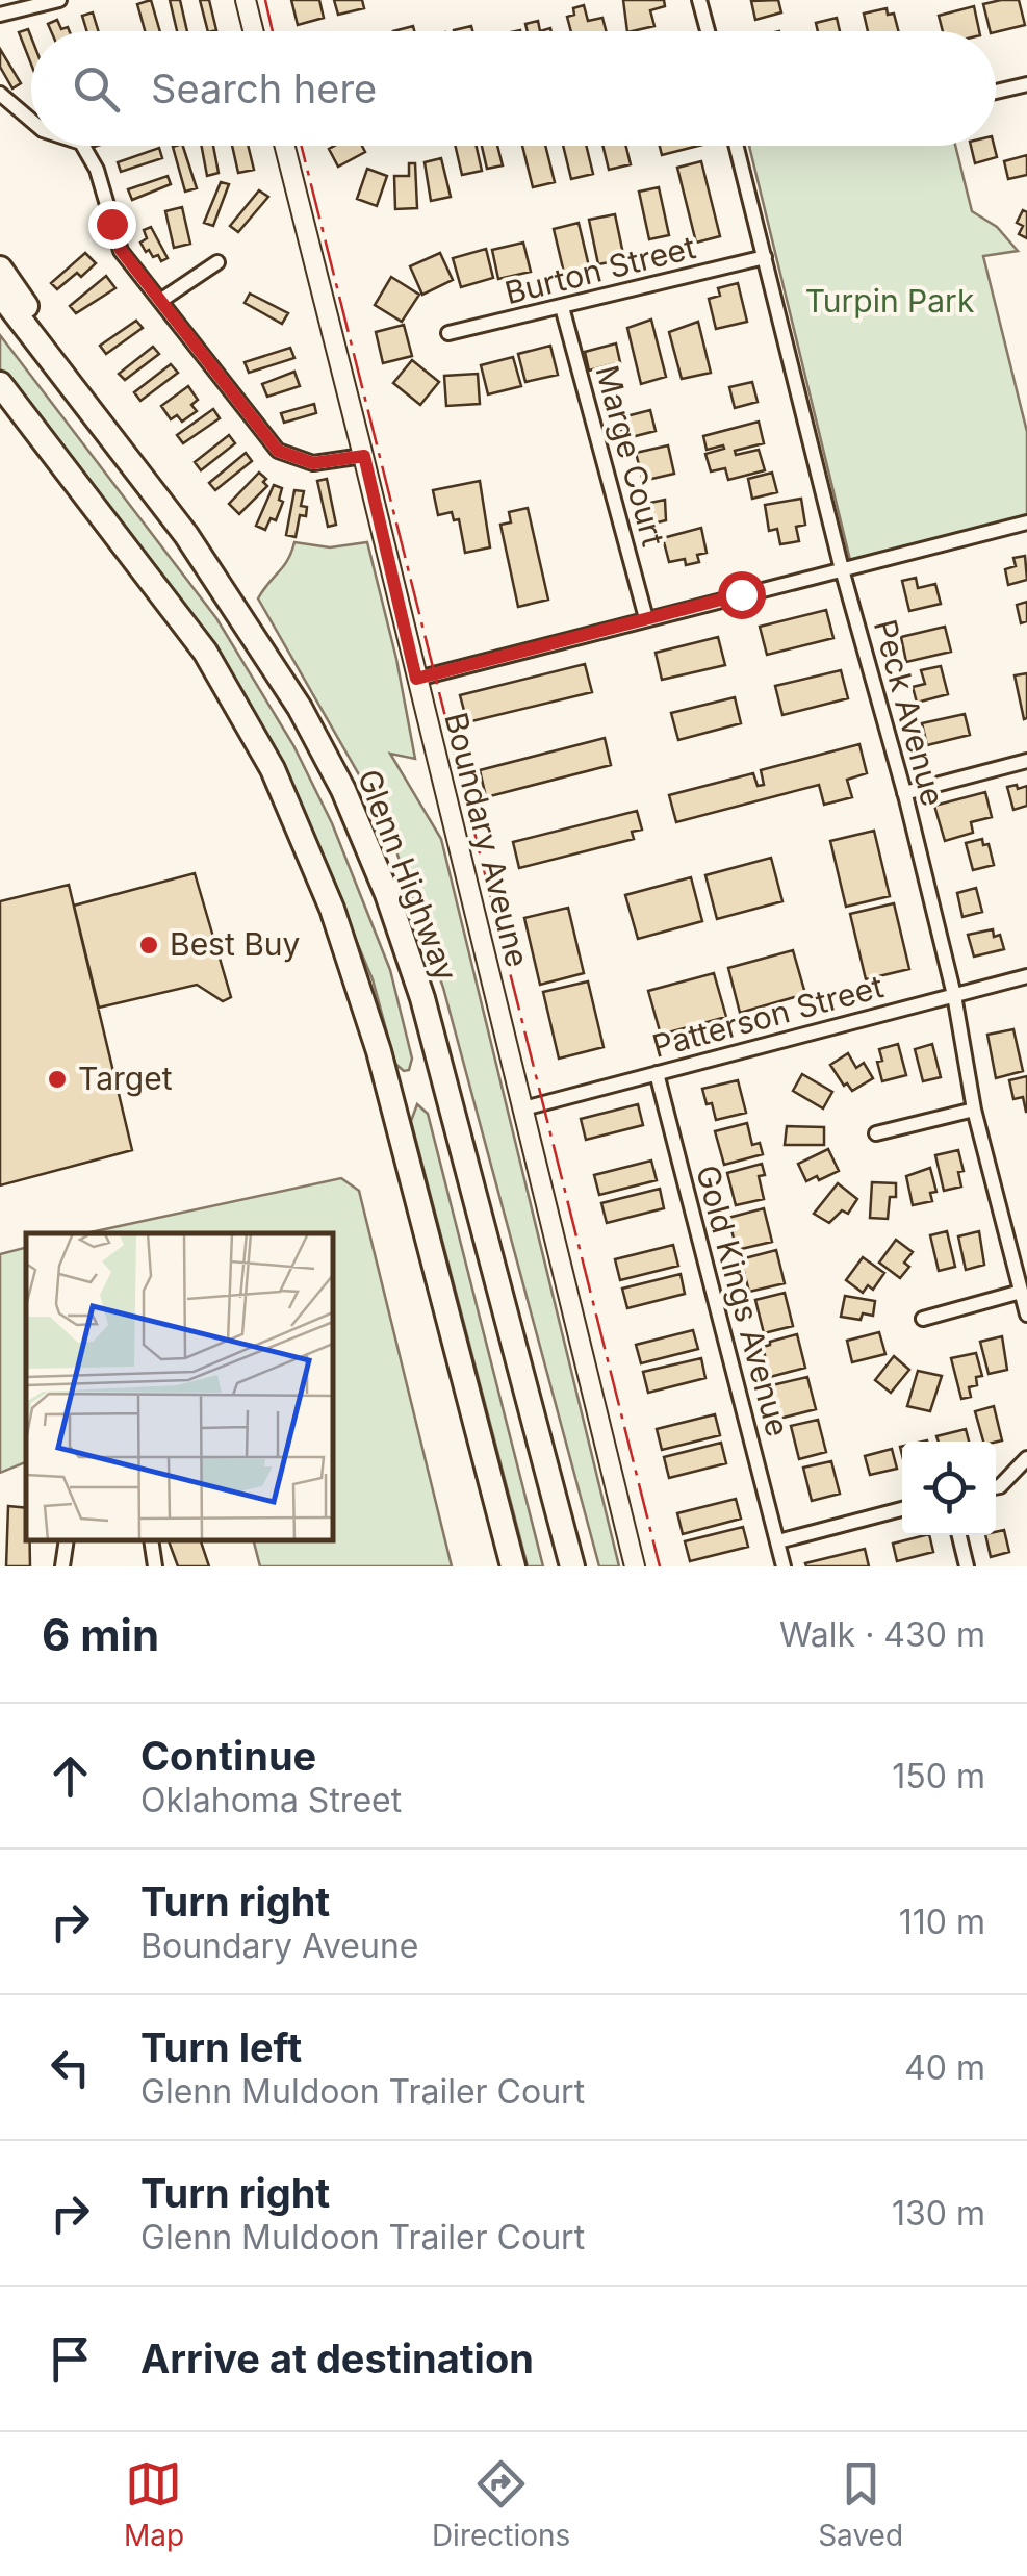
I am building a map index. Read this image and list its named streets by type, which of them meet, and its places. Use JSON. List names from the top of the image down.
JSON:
{
  "streets": {
    "highway": ["Glenn Highway"],
    "street": [
      "Burton Street",
      "Marge Court",
      "Peck Avenue",
      "Boundary Aveune",
      "Patterson Street",
      "Gold Kings Avenue"
    ]
  },
  "crossings": [
    ["Burton Street", "Marge Court"],
    ["Burton Street", "Peck Avenue"],
    ["Peck Avenue", "Patterson Street"],
    ["Boundary Aveune", "Patterson Street"],
    ["Patterson Street", "Gold Kings Avenue"]
  ],
  "parks": ["Turpin Park"],
  "places": ["Best Buy", "Target"],
  "page": {
    "search": "Search here",
    "heading": ["6 min", "Walk · 430 m"],
    "list": [
      ["Continue", "Oklahoma Street", "150 m"],
      ["Turn right", "Boundary Aveune", "110 m"],
      ["Turn left", "Glenn Muldoon Trailer Court", "40 m"],
      ["Turn right", "Glenn Muldoon Trailer Court", "130 m"],
      "Arrive at destination"
    ],
    "nav": ["Map", "Directions", "Saved"]
  }
}
